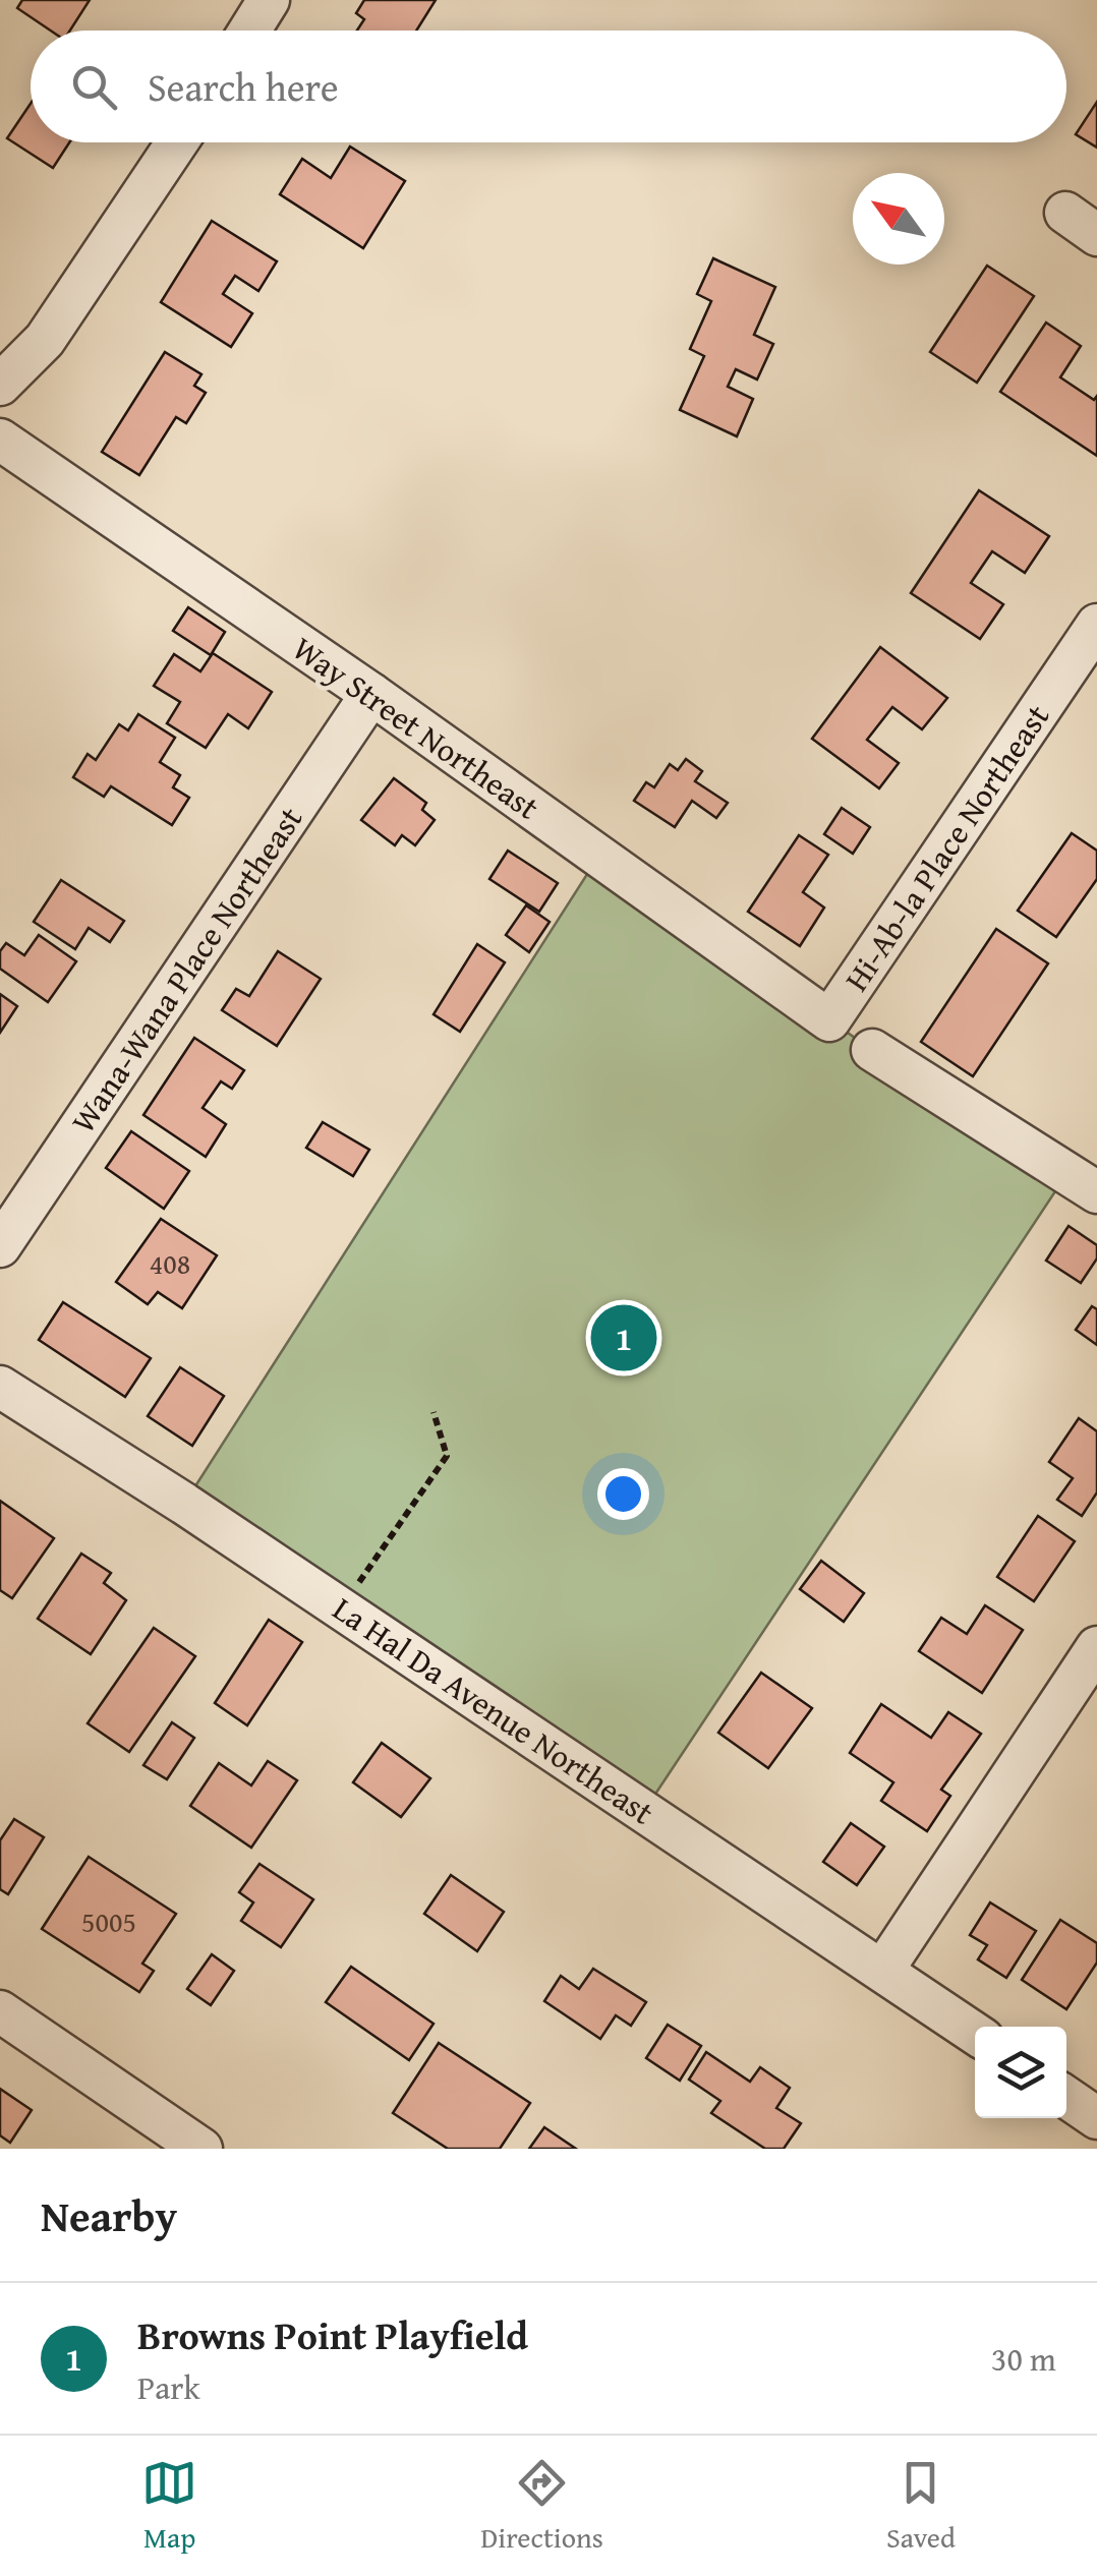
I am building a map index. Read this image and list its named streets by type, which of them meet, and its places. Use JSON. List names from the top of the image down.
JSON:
{
  "streets": {
    "street": [
      "Way Street Northeast",
      "Hi-Ab-la Place Northeast",
      "Wana-Wana Place Northeast",
      "La Hal Da Avenue Northeast"
    ]
  },
  "crossings": [
    ["Way Street Northeast", "Hi-Ab-la Place Northeast"],
    ["Way Street Northeast", "Wana-Wana Place Northeast"]
  ],
  "house_numbers": ["408", "5005"],
  "north": "top left",
  "page": {
    "search": "Search here",
    "pins": "1",
    "heading": "Nearby",
    "list": [
      {
        "mark": "1",
        "name": "Browns Point Playfield",
        "note": "Park",
        "value": "30 m"
      }
    ],
    "nav": ["Map", "Directions", "Saved"]
  }
}
